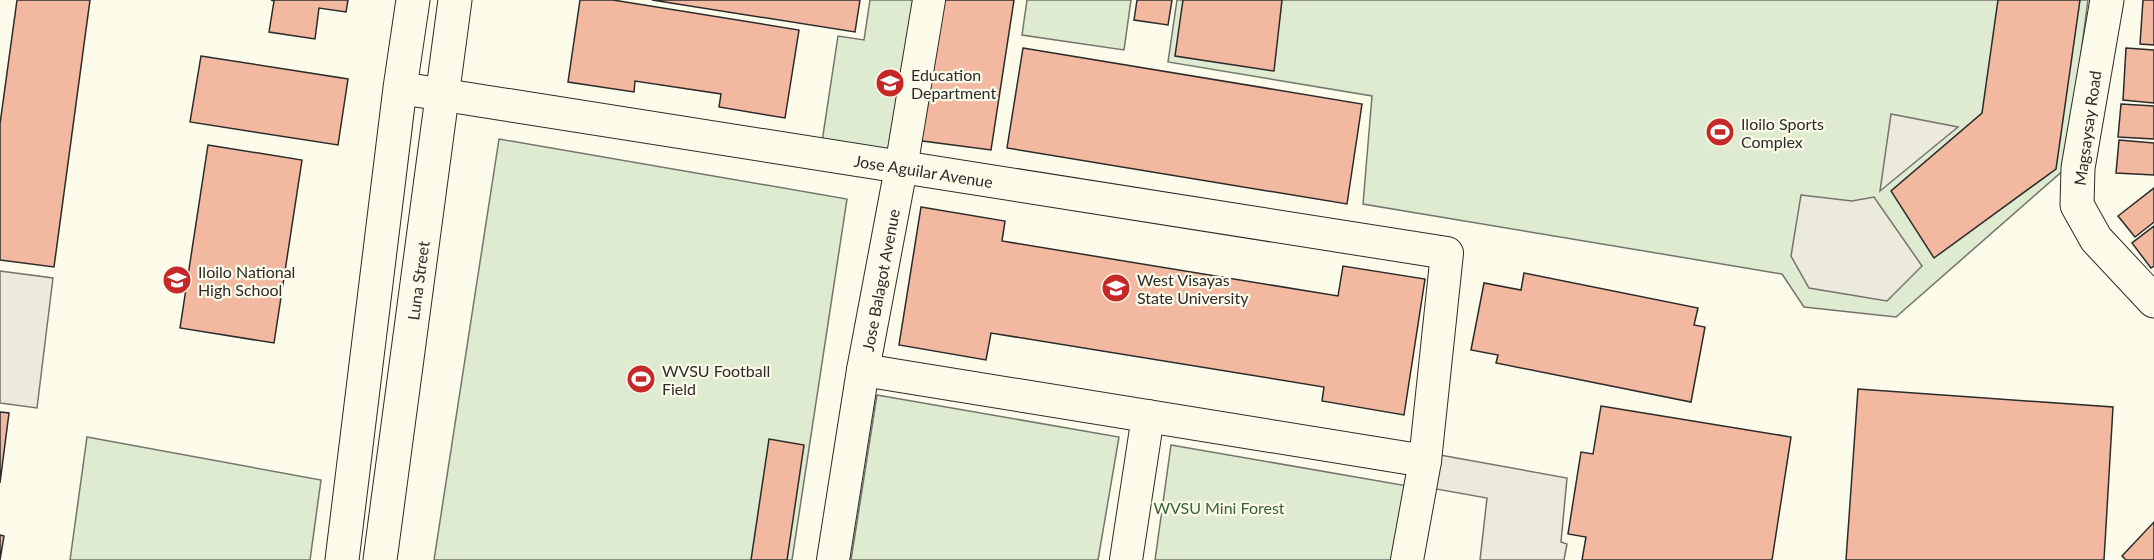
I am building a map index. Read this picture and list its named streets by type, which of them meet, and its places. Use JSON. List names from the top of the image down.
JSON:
{
  "streets": {
    "main road": ["Magsaysay Road", "Luna Street"],
    "street": ["Jose Aguilar Avenue", "Jose Balagot Avenue"]
  },
  "crossings": [
    ["Jose Aguilar Avenue", "Luna Street"],
    ["Jose Aguilar Avenue", "Jose Balagot Avenue"]
  ],
  "parks": ["WVSU Mini Forest"],
  "places": {
    "school or university": ["Education Department", "Iloilo National High School", "West Visayas State University"],
    "sports": ["Iloilo Sports Complex", "WVSU Football Field"]
  }
}
